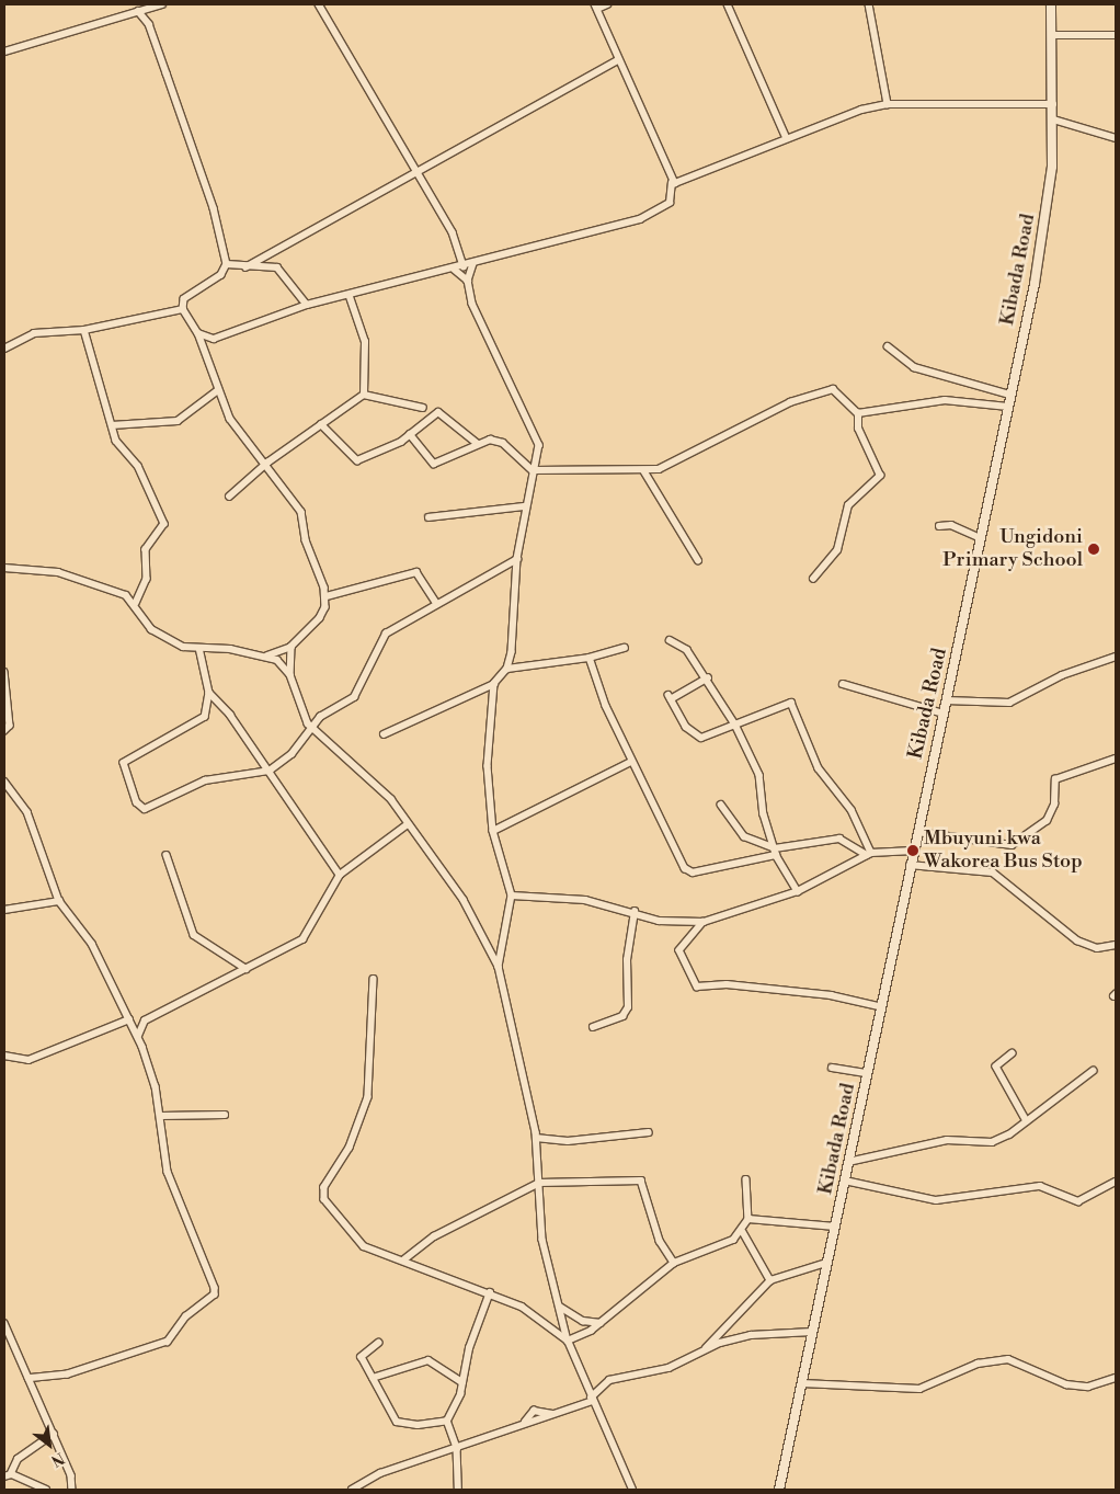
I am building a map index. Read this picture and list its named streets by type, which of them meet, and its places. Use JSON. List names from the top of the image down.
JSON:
{
  "streets": {
    "main road": ["Kibada Road"]
  },
  "places": ["Ungidoni Primary School", "Mbuyuni kwa Wakorea Bus Stop"],
  "north": "bottom right"
}
